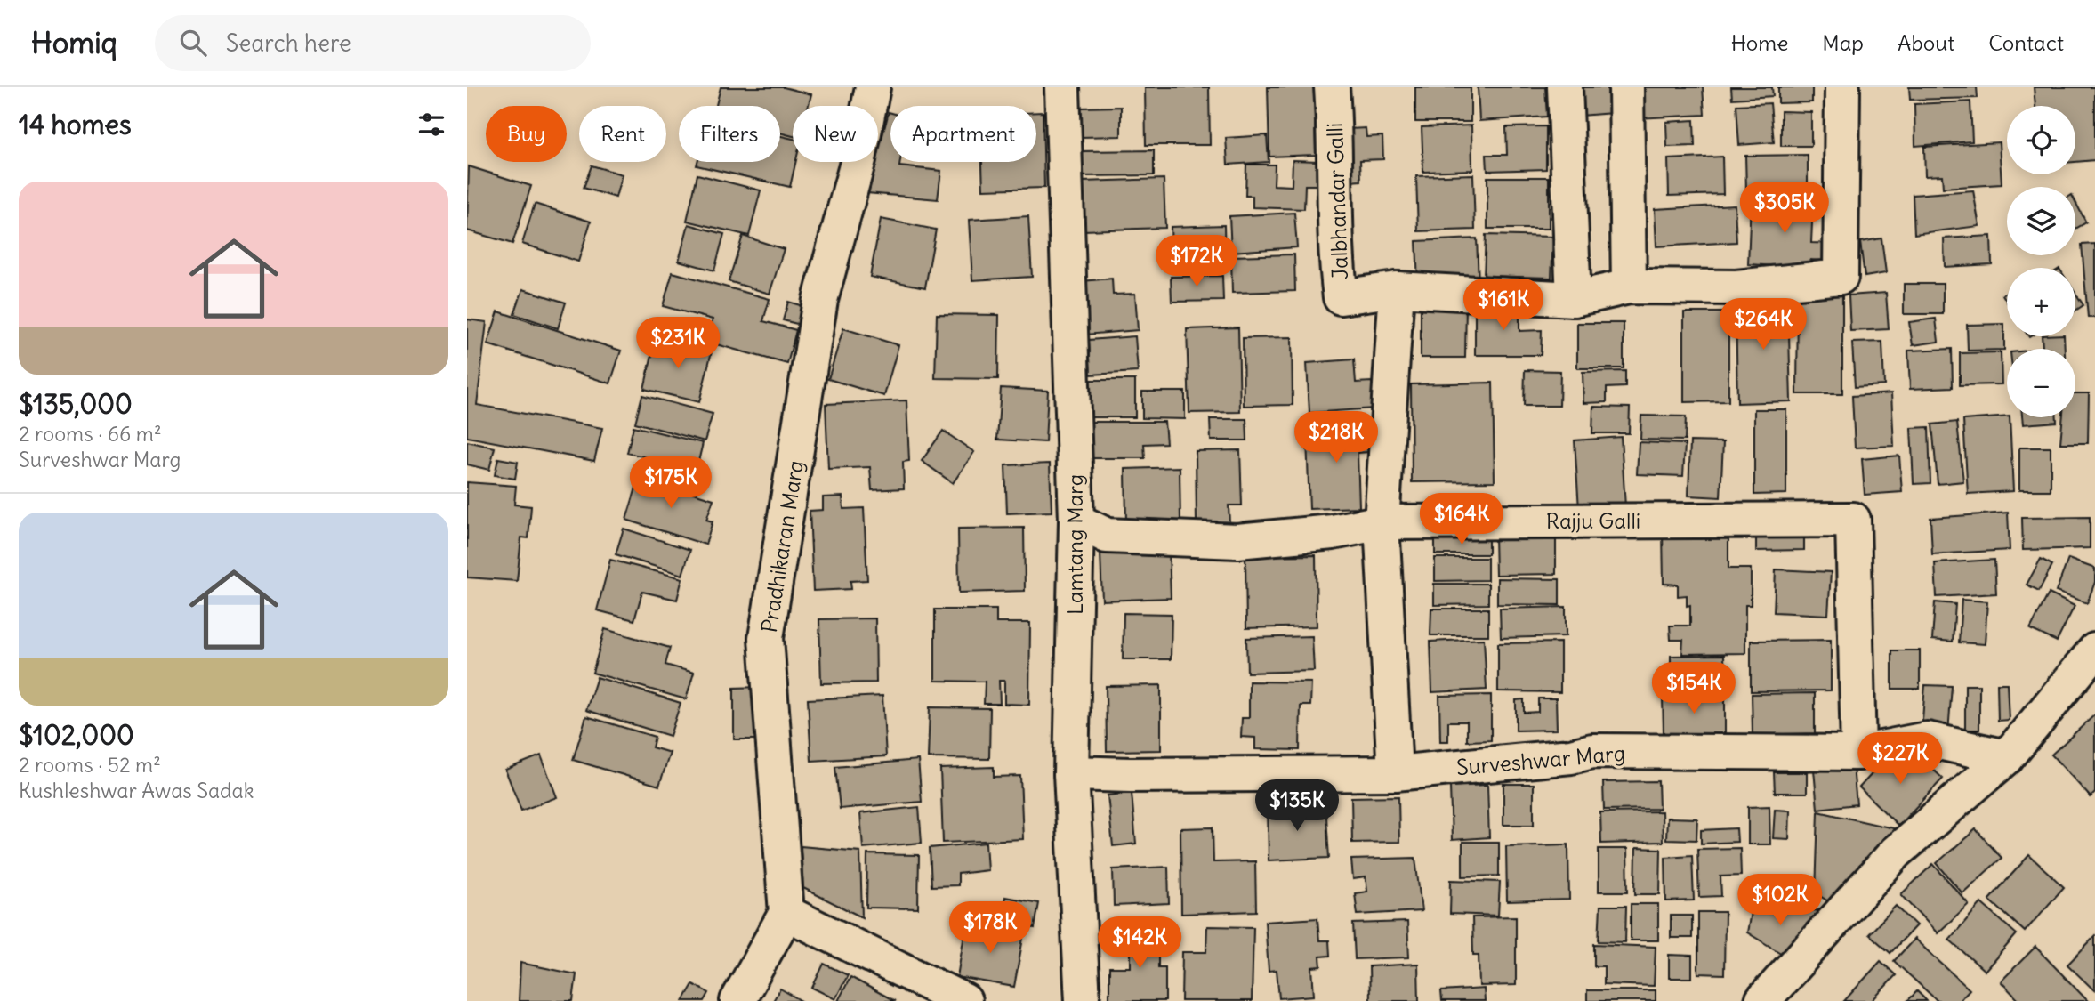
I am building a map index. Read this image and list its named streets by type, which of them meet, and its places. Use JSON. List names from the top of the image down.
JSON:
{
  "streets": {
    "street": [
      "Jalbhandar Galli",
      "Rajju Galli",
      "Lamtang Marg",
      "Pradhikaran Marg",
      "Surveshwar Marg"
    ]
  },
  "crossings": [
    ["Rajju Galli", "Lamtang Marg"],
    ["Rajju Galli", "Surveshwar Marg"],
    ["Lamtang Marg", "Surveshwar Marg"]
  ],
  "page": {
    "header": "Homiq",
    "search": "Search here",
    "nav": [
      "Home",
      "Map",
      "About",
      "Contact"
    ],
    "heading": "14 homes",
    "map_buttons": ["+", "−"],
    "chip": [
      "Buy",
      "Rent",
      "Filters",
      "New",
      "Apartment"
    ],
    "list": [
      {
        "name": "$135,000",
        "note": "2 rooms · 66 m² · Surveshwar Marg"
      },
      {
        "name": "$102,000",
        "note": "2 rooms · 52 m² · Kushleshwar Awas Sadak"
      }
    ],
    "price": [
      "$305K",
      "$172K",
      "$161K",
      "$264K",
      "$231K",
      "$218K",
      "$175K",
      "$164K",
      "$154K",
      "$227K",
      "$135K",
      "$102K",
      "$178K",
      "$142K"
    ]
  }
}
